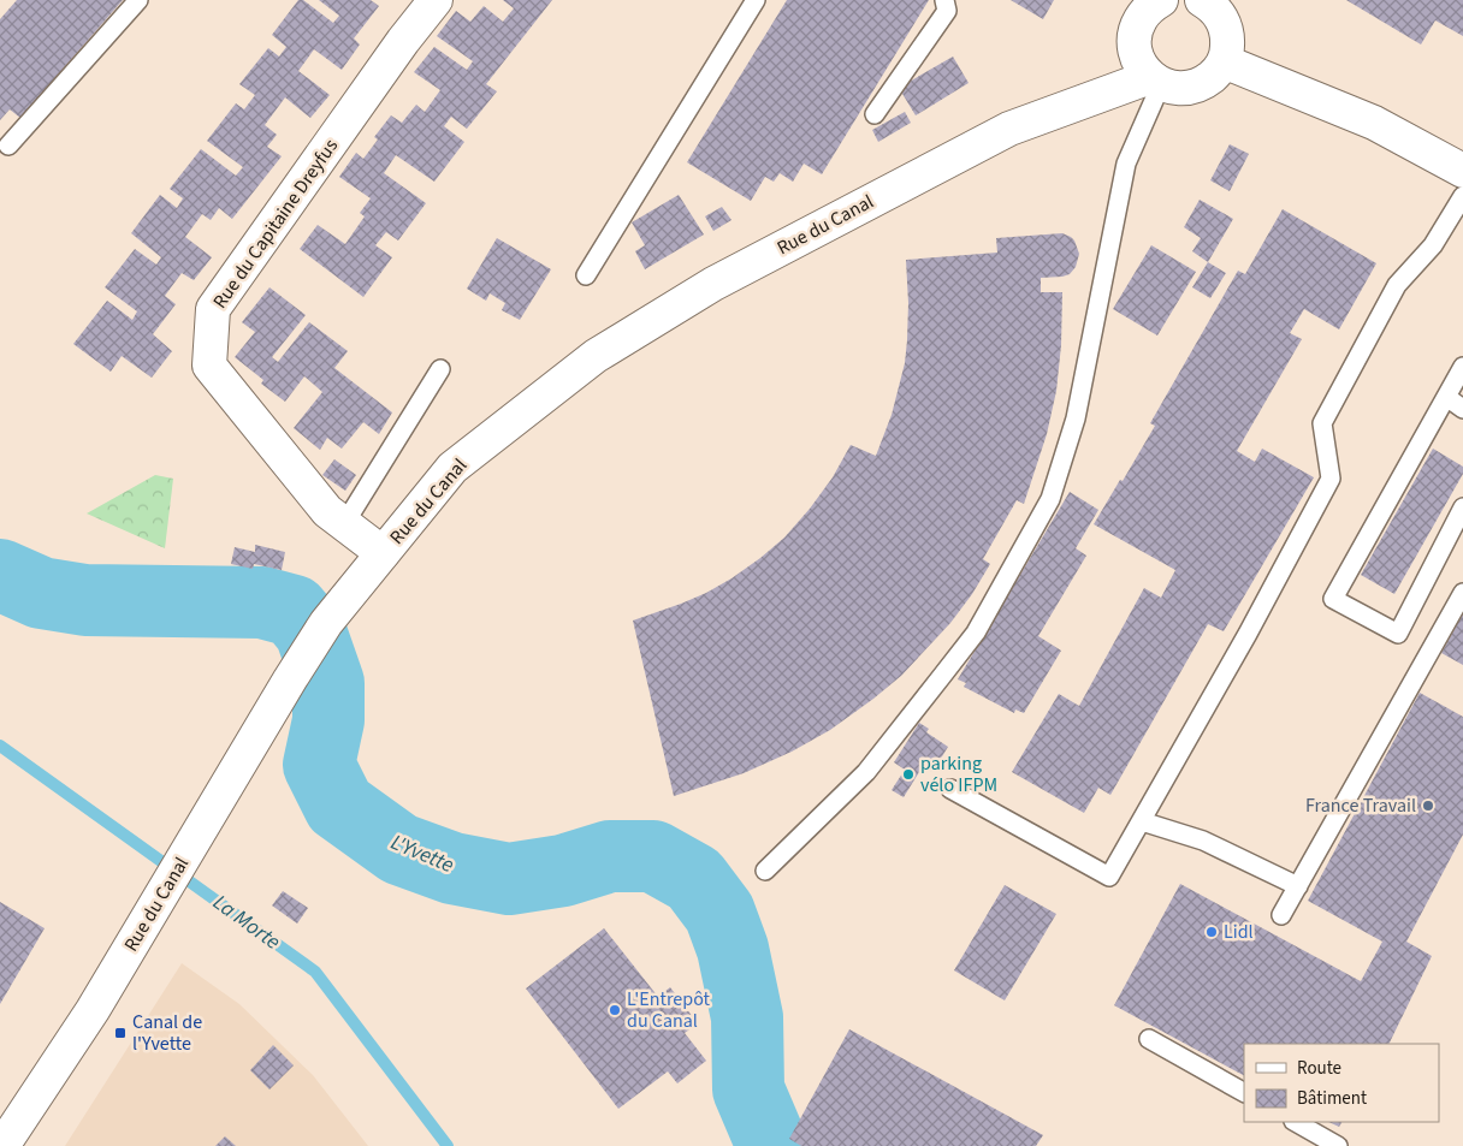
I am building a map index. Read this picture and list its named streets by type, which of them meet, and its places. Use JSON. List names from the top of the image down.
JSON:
{
  "streets": {
    "street": ["Rue du Capitaine Dreyfus", "Rue du Canal"]
  },
  "crossings": [
    ["Rue du Capitaine Dreyfus", "Rue du Canal"]
  ],
  "water": ["L'Yvette", "La Morte"],
  "places": {
    "other": [
      "parking vélo IFPM",
      "France Travail",
      "Lidl",
      "L'Entrepôt du Canal"
    ],
    "transit": ["Canal de l'Yvette"]
  },
  "legend": ["Route", "Bâtiment"]
}
